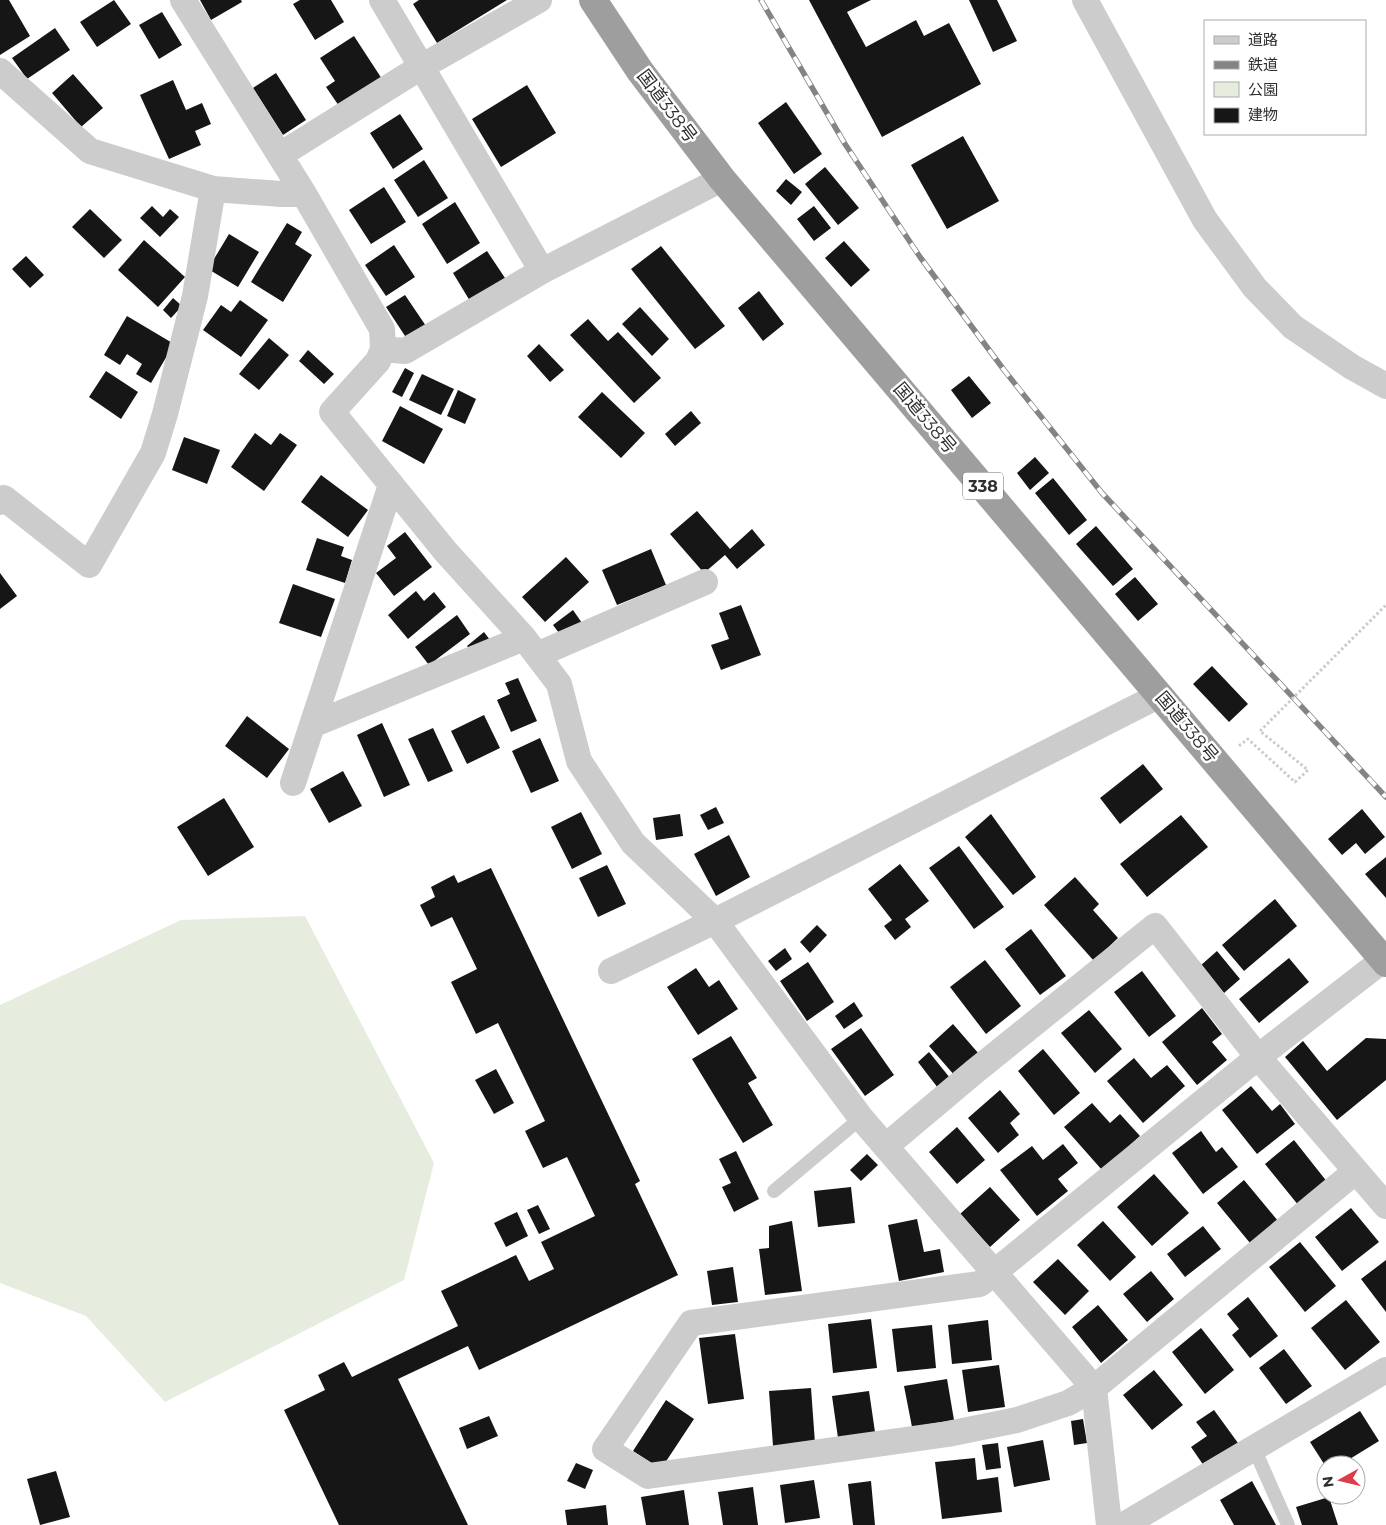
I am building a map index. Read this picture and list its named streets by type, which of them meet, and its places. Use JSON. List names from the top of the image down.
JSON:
{
  "streets": {
    "highway": ["国道338号", "338"]
  },
  "legend": [
    "道路",
    "鉄道",
    "公園",
    "建物"
  ],
  "north": "left"
}
